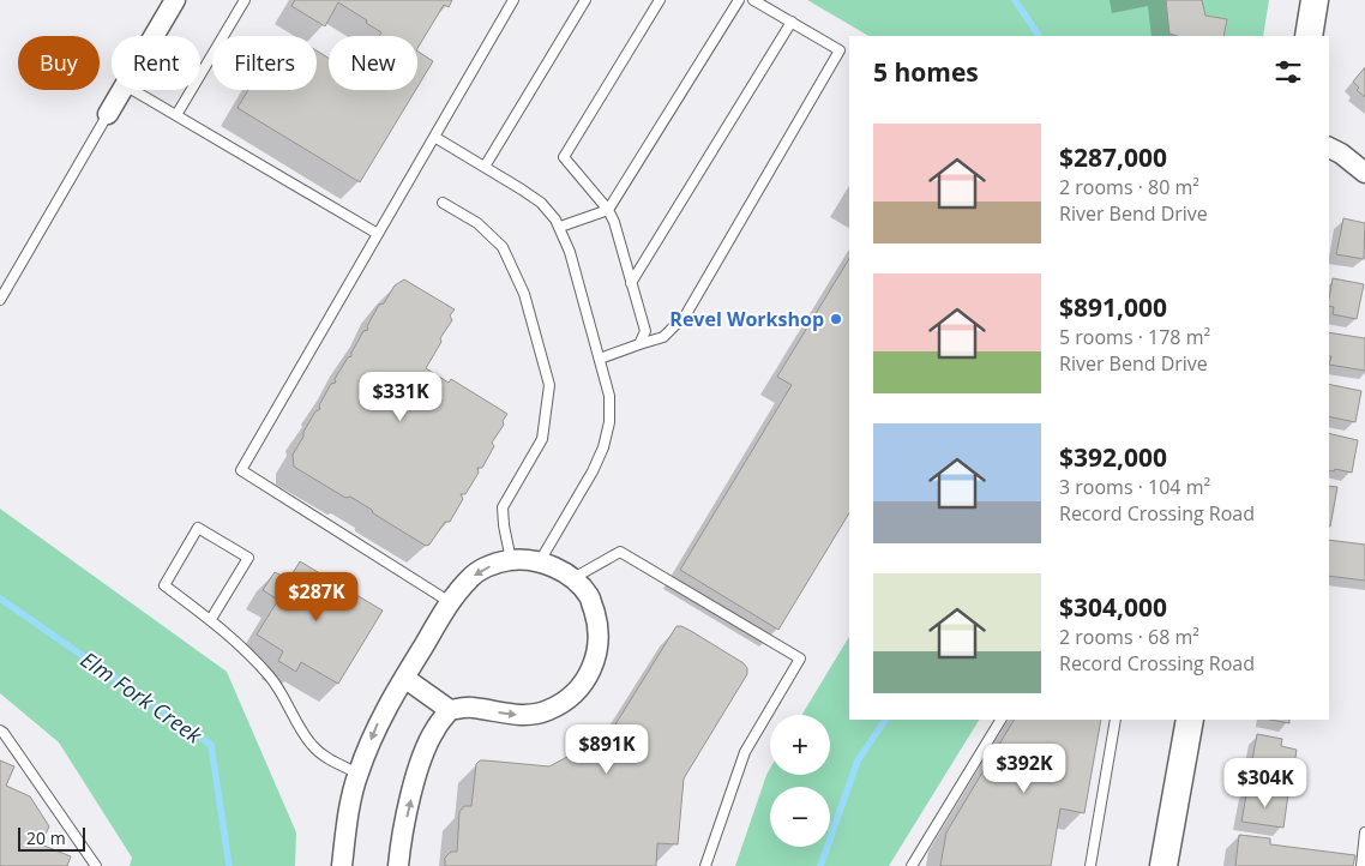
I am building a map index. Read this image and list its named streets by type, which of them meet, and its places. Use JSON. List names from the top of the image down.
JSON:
{
  "water": ["Elm Fork Creek"],
  "places": ["Revel Workshop"],
  "scale_bar": "20 m",
  "page": {
    "chip": [
      "Buy",
      "Rent",
      "Filters",
      "New"
    ],
    "heading": "5 homes",
    "list": [
      {
        "name": "$287,000",
        "note": "2 rooms · 80 m² · River Bend Drive"
      },
      {
        "name": "$891,000",
        "note": "5 rooms · 178 m² · River Bend Drive"
      },
      {
        "name": "$392,000",
        "note": "3 rooms · 104 m² · Record Crossing Road"
      },
      {
        "name": "$304,000",
        "note": "2 rooms · 68 m² · Record Crossing Road"
      }
    ],
    "price": [
      "$331K",
      "$287K",
      "$891K",
      "$392K",
      "$304K"
    ],
    "map_buttons": ["+", "−"],
    "scale": "20 m"
  }
}
